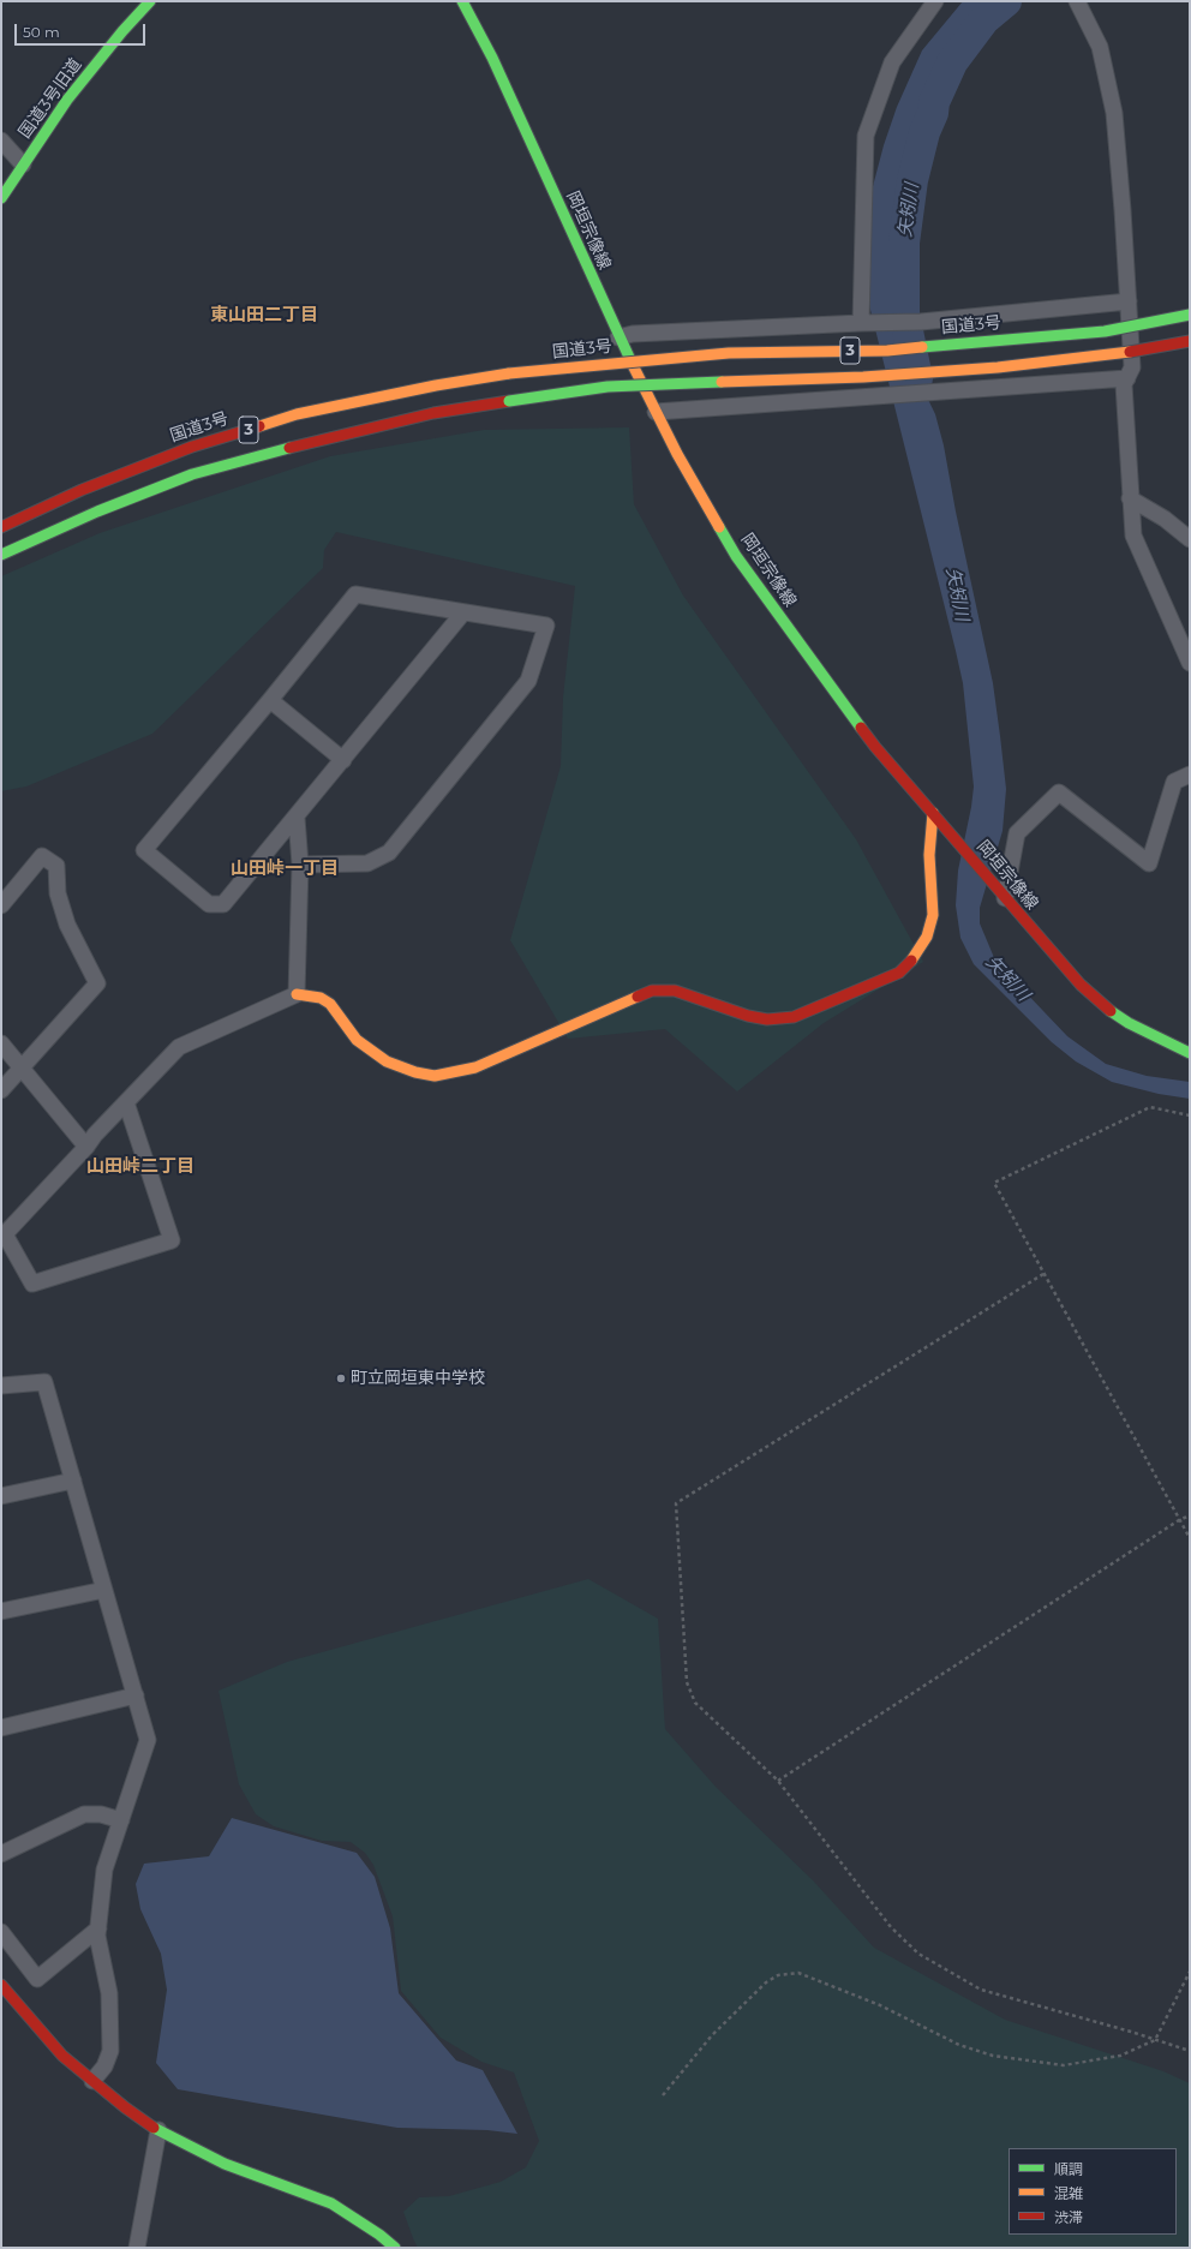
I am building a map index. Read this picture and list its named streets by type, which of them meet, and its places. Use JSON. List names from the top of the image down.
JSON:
{
  "streets": {
    "main road": [
      "国道3号旧道",
      "岡垣宗像線",
      "国道3号",
      "3"
    ]
  },
  "districts": ["東山田二丁目", "山田峠一丁目", "山田峠二丁目"],
  "water": ["矢矧川"],
  "places": ["町立岡垣東中学校"],
  "legend": ["順調", "混雑", "渋滞"],
  "scale_bar": "50 m"
}
